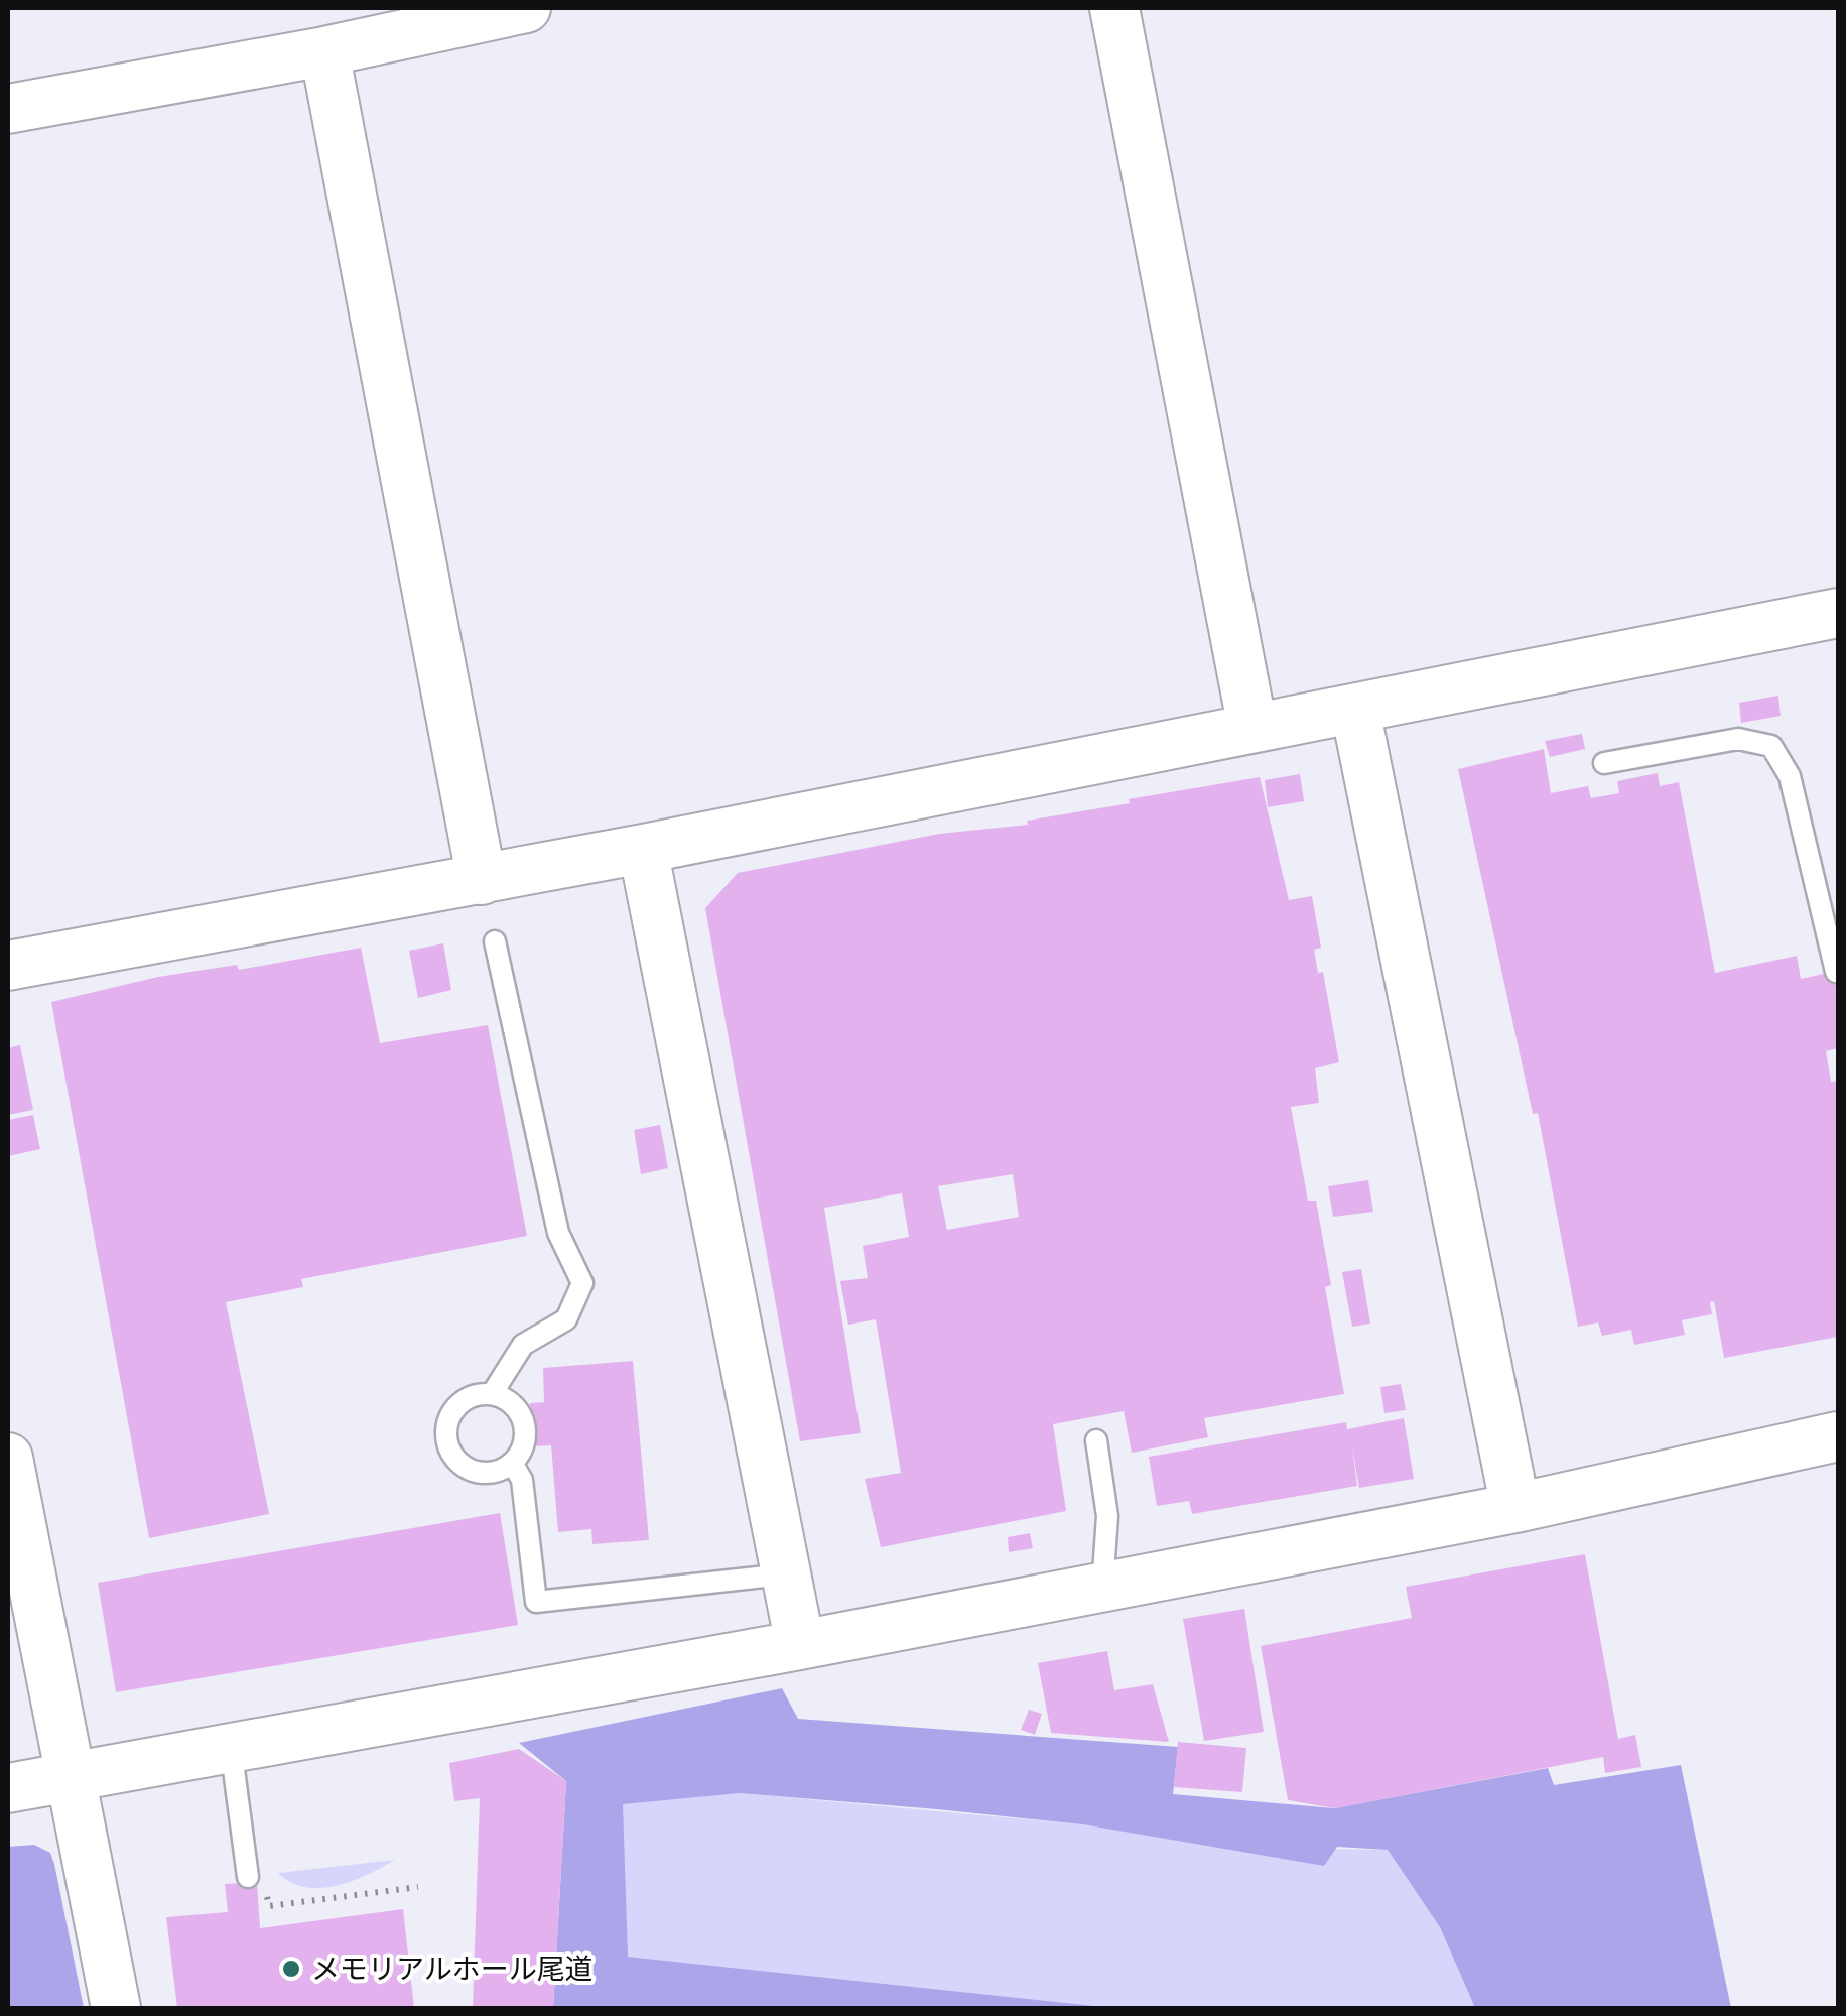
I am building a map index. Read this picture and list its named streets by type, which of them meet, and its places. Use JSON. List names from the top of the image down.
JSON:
{
  "places": ["メモリアルホール尾道"]
}
